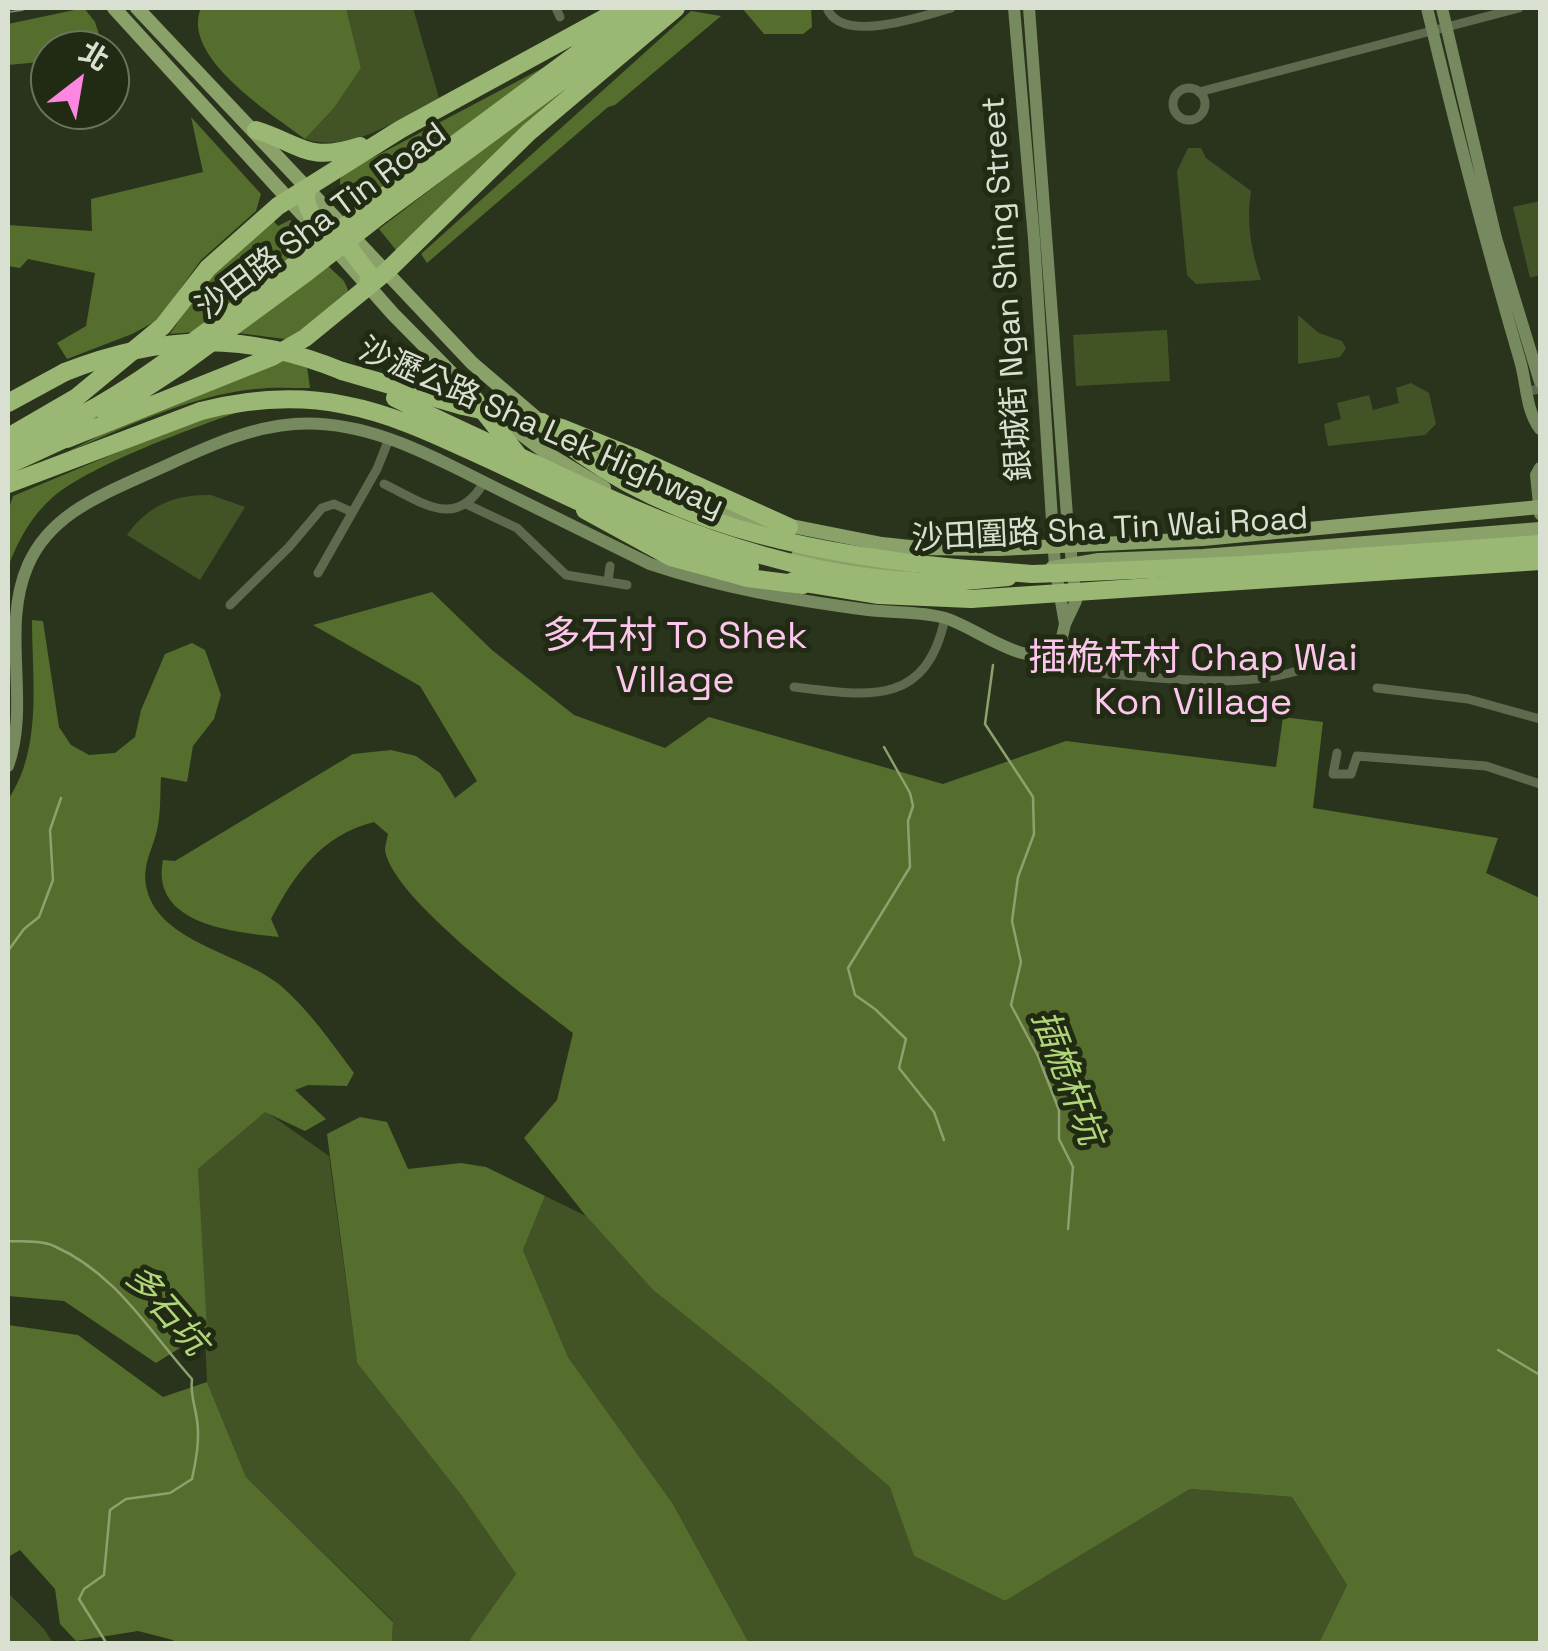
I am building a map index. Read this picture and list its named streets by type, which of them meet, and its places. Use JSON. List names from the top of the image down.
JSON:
{
  "streets": {
    "highway": ["沙田路 Sha Tin Road", "沙瀝公路 Sha Lek Highway"],
    "main road": ["沙田圍路 Sha Tin Wai Road"],
    "street": ["銀城街 Ngan Shing Street"]
  },
  "crossings": [
    ["銀城街 Ngan Shing Street", "沙田圍路 Sha Tin Wai Road"]
  ],
  "districts": ["多石村 To Shek Village", "插桅杆村 Chap Wai Kon Village"],
  "water": ["插桅杆坑", "多石坑"],
  "north": "top right"
}
